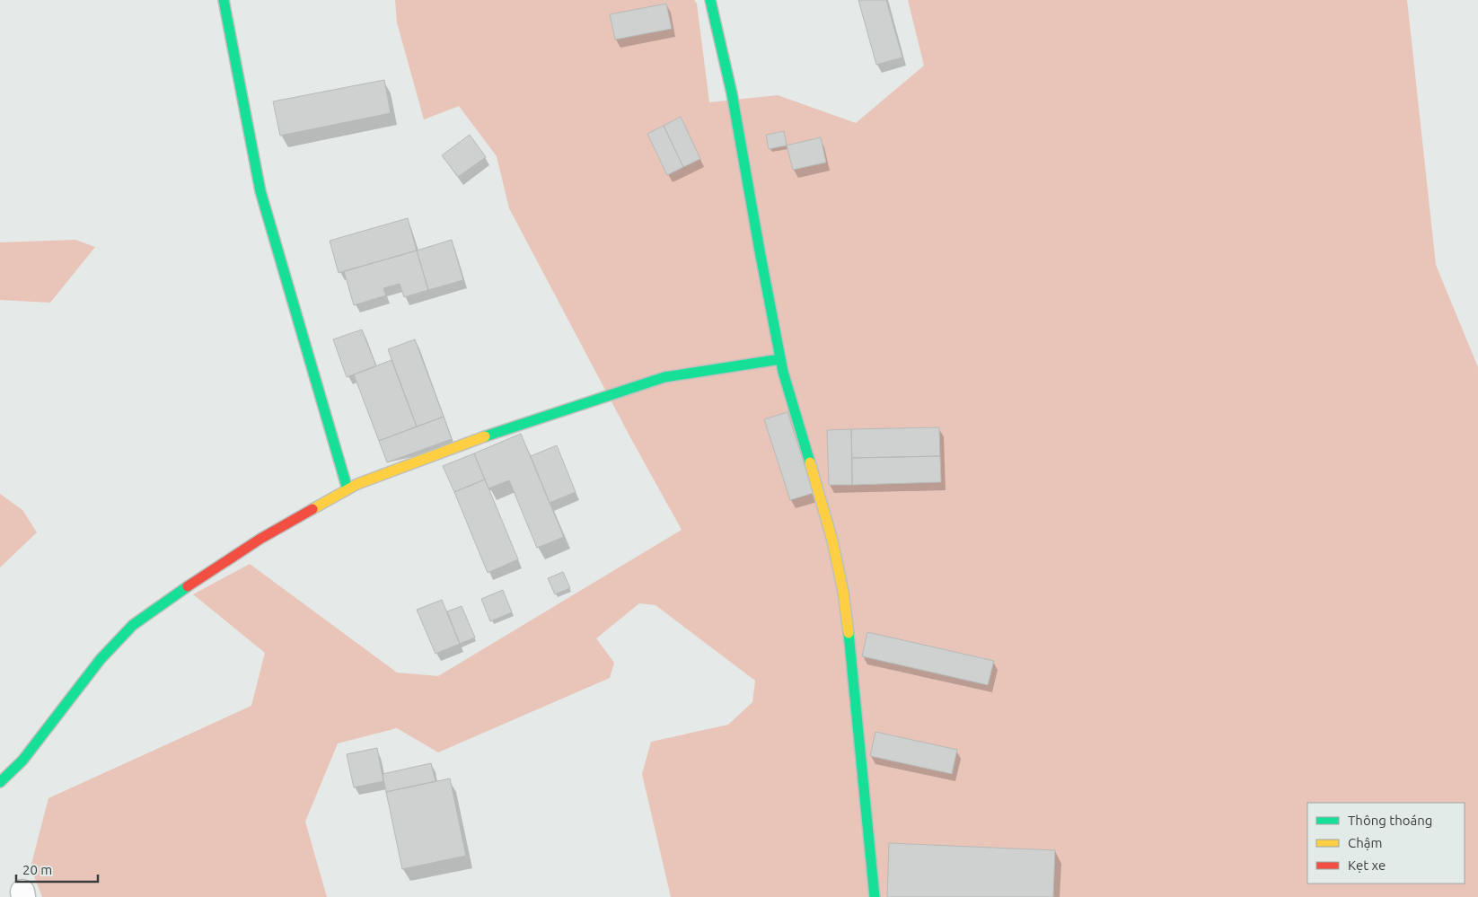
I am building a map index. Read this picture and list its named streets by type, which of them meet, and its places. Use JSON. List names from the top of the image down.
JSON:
{
  "legend": ["Thông thoáng", "Chậm", "Kẹt xe"],
  "scale_bar": "20 m"
}
